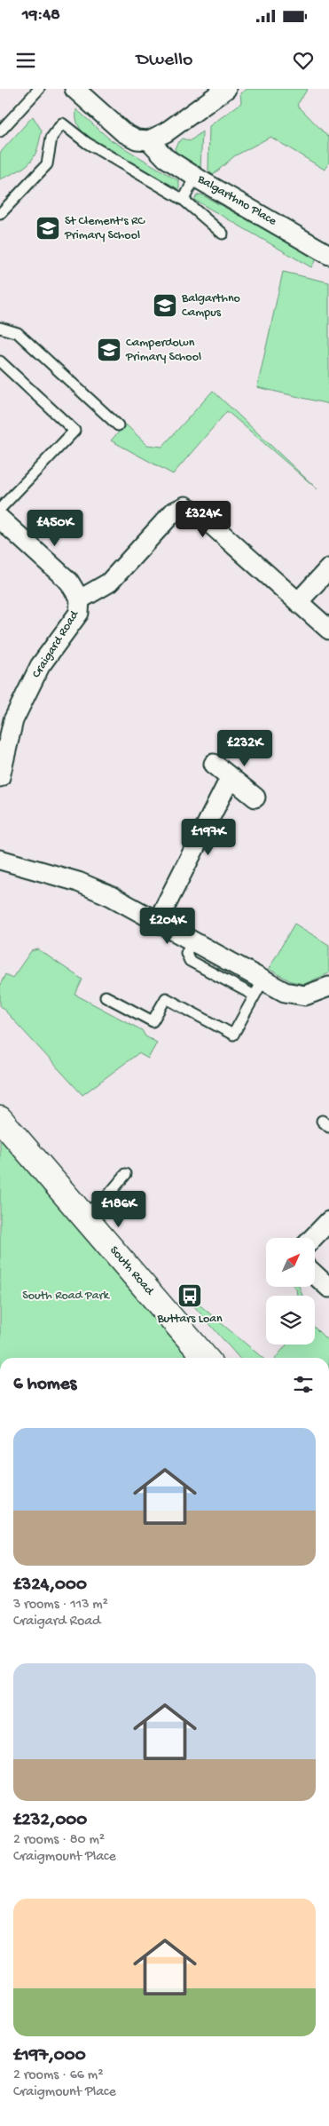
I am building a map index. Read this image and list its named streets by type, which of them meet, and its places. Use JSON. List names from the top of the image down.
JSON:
{
  "streets": {
    "street": ["Balgarthno Place", "Craigard Road", "South Road"]
  },
  "parks": ["South Road Park"],
  "places": {
    "school or university": ["St Clement's RC Primary School", "Balgarthno Campus", "Camperdown Primary School"],
    "bus stop": ["Buttars Loan"]
  },
  "north": "top right",
  "page": {
    "status": "19:48",
    "header": "Dwello",
    "price": [
      "£324K",
      "£450K",
      "£232K",
      "£197K",
      "£204K",
      "£186K"
    ],
    "heading": "6 homes",
    "list": [
      {
        "name": "£324,000",
        "note": "3 rooms · 113 m² · Craigard Road"
      },
      {
        "name": "£232,000",
        "note": "2 rooms · 80 m² · Craigmount Place"
      },
      {
        "name": "£197,000",
        "note": "2 rooms · 66 m² · Craigmount Place"
      }
    ]
  }
}
